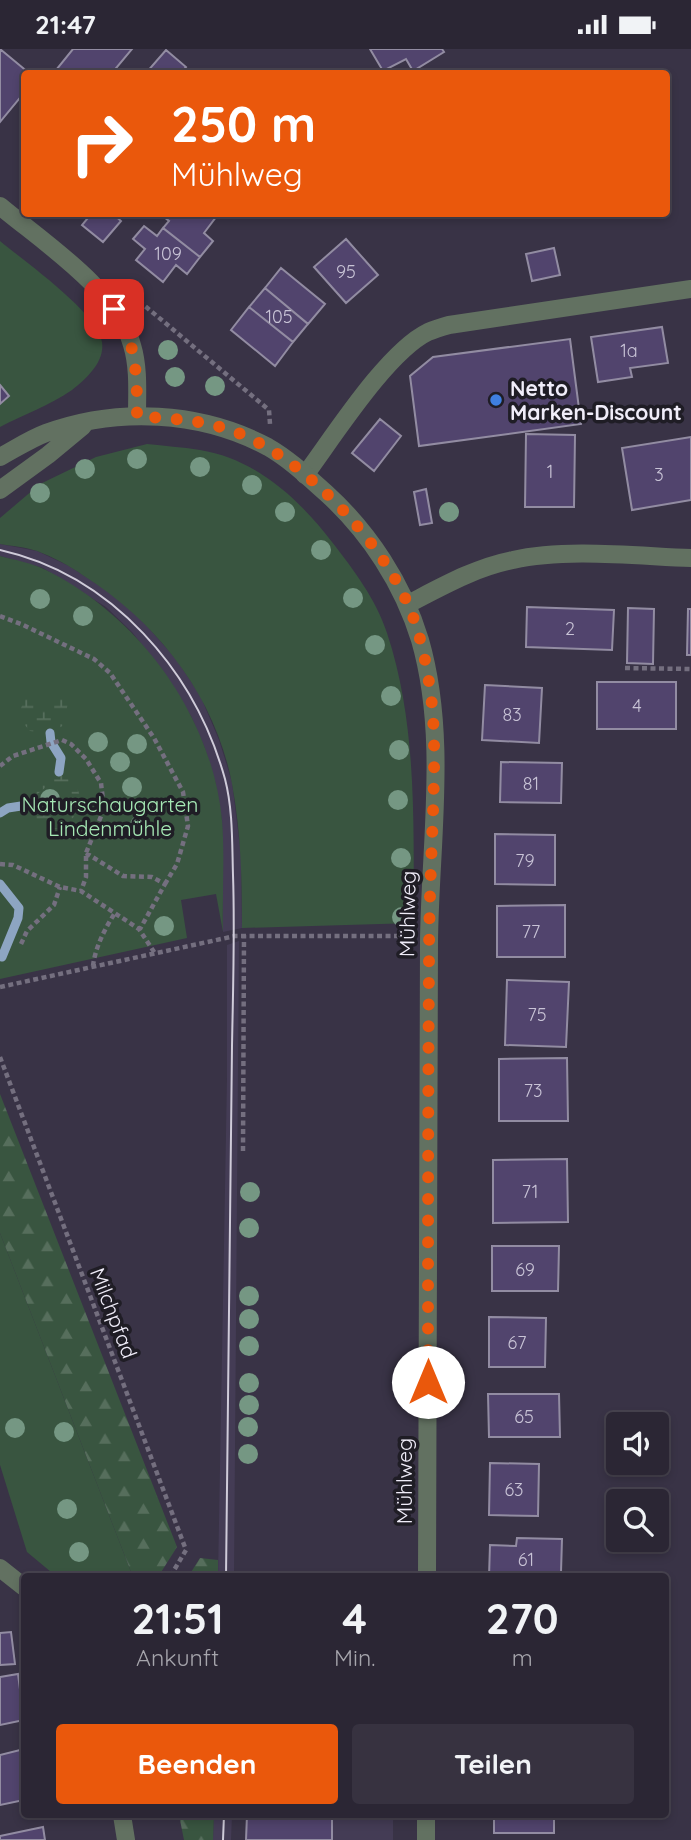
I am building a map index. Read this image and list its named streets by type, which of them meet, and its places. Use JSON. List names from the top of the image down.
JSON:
{
  "streets": {
    "street": ["Mühlweg"],
    "path": ["Milchpfad"]
  },
  "parks": ["Naturschaugarten Lindenmühle"],
  "places": ["Netto Marken-Discount"],
  "house_numbers": [
    "109",
    "95",
    "105",
    "1a",
    "1",
    "3",
    "2",
    "4",
    "83",
    "81",
    "79",
    "77",
    "75",
    "73",
    "71",
    "69",
    "67",
    "65",
    "63",
    "61"
  ],
  "page": {
    "status": "21:47",
    "turn": ["250 m", "Mühlweg"],
    "eta": [
      "21:51",
      "Ankunft",
      "4",
      "Min.",
      "270",
      "m"
    ],
    "buttons": ["Beenden", "Teilen"]
  }
}
